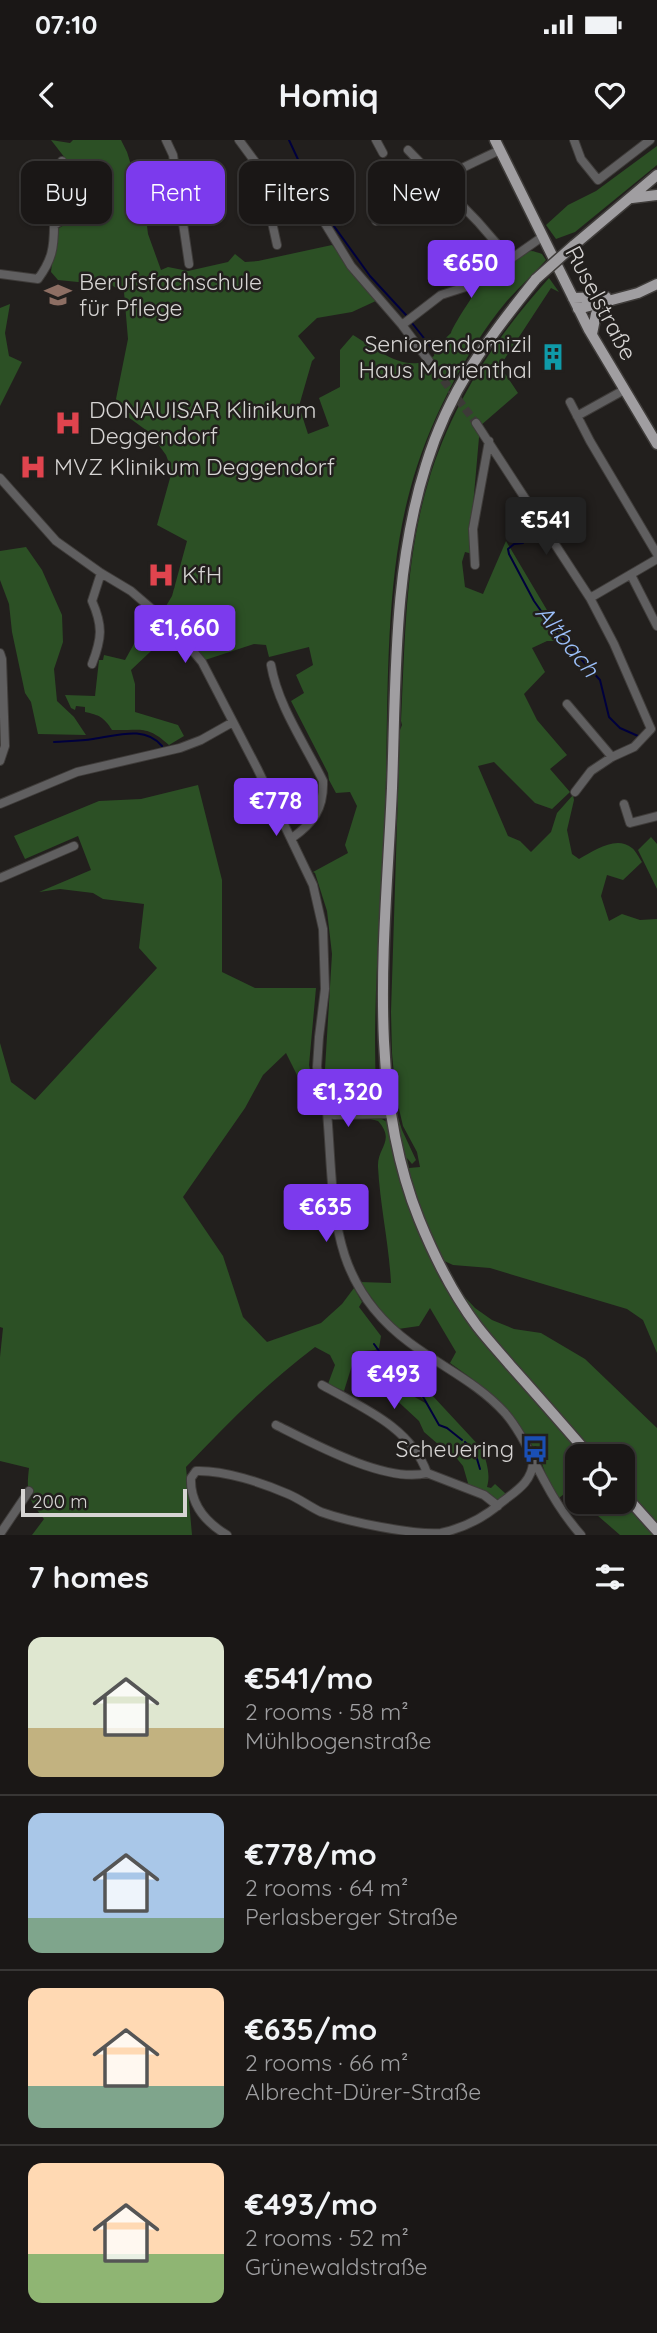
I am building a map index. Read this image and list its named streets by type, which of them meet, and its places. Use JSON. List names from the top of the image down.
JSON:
{
  "streets": {
    "main road": ["Ruselstraße"]
  },
  "water": ["Altbach"],
  "places": {
    "school or university": ["Berufsfachschule für Pflege"],
    "building": ["Seniorendomizil Haus Marienthal"],
    "hospital": ["DONAUISAR Klinikum Deggendorf", "MVZ Klinikum Deggendorf", "KfH"],
    "bus stop": ["Scheuering"]
  },
  "scale_bar": "200 m",
  "page": {
    "status": "07:10",
    "header": "Homiq",
    "chip": [
      "Buy",
      "Rent",
      "Filters",
      "New"
    ],
    "price": [
      "€650",
      "€541",
      "€1,660",
      "€778",
      "€1,320",
      "€635",
      "€493"
    ],
    "scale": "200 m",
    "heading": "7 homes",
    "list": [
      {
        "name": "€541/mo",
        "note": "2 rooms · 58 m² · Mühlbogenstraße"
      },
      {
        "name": "€778/mo",
        "note": "2 rooms · 64 m² · Perlasberger Straße"
      },
      {
        "name": "€635/mo",
        "note": "2 rooms · 66 m² · Albrecht-Dürer-Straße"
      },
      {
        "name": "€493/mo",
        "note": "2 rooms · 52 m² · Grünewaldstraße"
      }
    ]
  }
}
